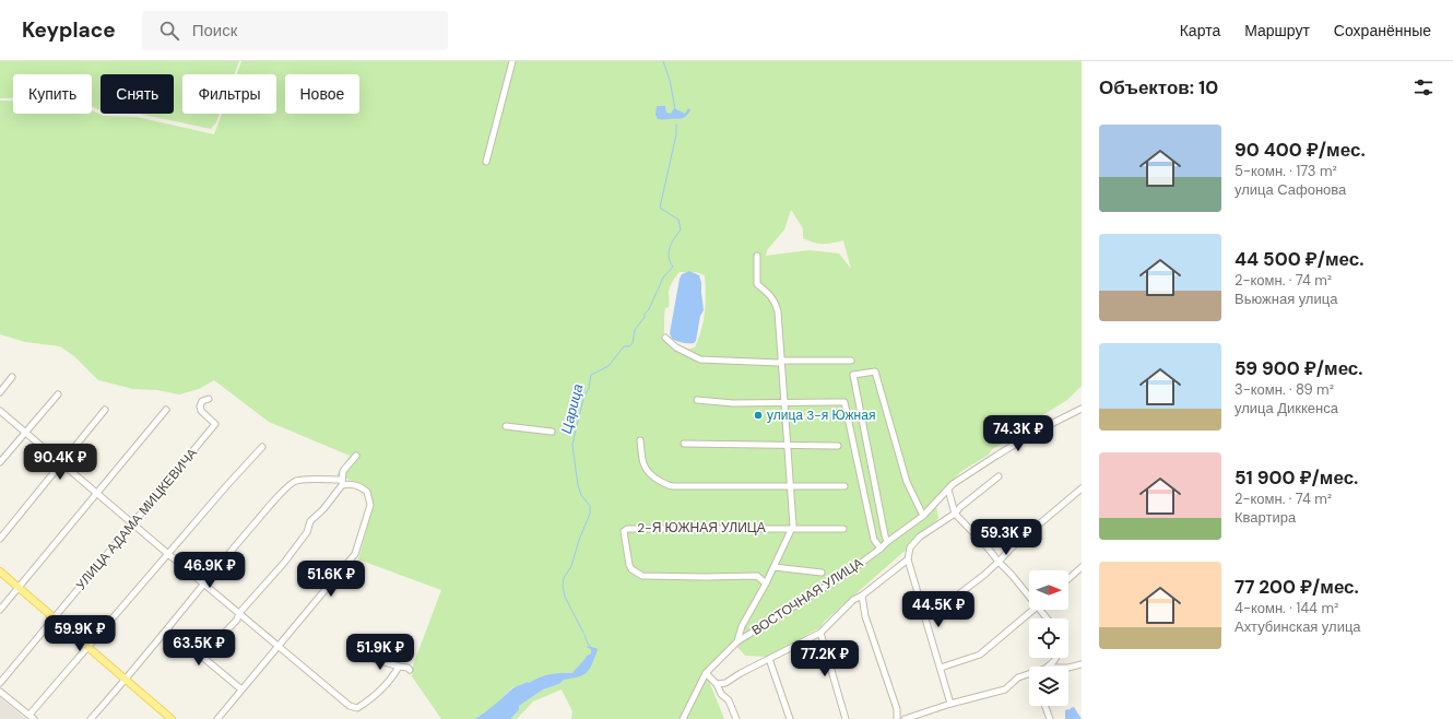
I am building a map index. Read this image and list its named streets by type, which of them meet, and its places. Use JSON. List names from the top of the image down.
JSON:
{
  "streets": {
    "street": ["УЛИЦА АДАМА МИЦКЕВИЧА", "2-Я ЮЖНАЯ УЛИЦА", "ВОСТОЧНАЯ УЛИЦА"]
  },
  "water": ["Царица"],
  "places": ["улица 3-я Южная"],
  "north": "right",
  "page": {
    "header": "Keyplace",
    "search": "Поиск",
    "nav": ["Карта", "Маршрут", "Сохранённые"],
    "heading": "Объектов: 10",
    "chip": [
      "Купить",
      "Снять",
      "Фильтры",
      "Новое"
    ],
    "list": [
      {
        "name": "90 400 ₽/мес.",
        "note": "5-комн. · 173 m² · улица Сафонова"
      },
      {
        "name": "44 500 ₽/мес.",
        "note": "2-комн. · 74 m² · Вьюжная улица"
      },
      {
        "name": "59 900 ₽/мес.",
        "note": "3-комн. · 89 m² · улица Диккенса"
      },
      {
        "name": "51 900 ₽/мес.",
        "note": "2-комн. · 74 m² · Квартира"
      },
      {
        "name": "77 200 ₽/мес.",
        "note": "4-комн. · 144 m² · Ахтубинская улица"
      }
    ],
    "price": [
      "74.3K ₽",
      "90.4K ₽",
      "59.3K ₽",
      "46.9K ₽",
      "51.6K ₽",
      "44.5K ₽",
      "59.9K ₽",
      "63.5K ₽",
      "51.9K ₽",
      "77.2K ₽"
    ]
  }
}
